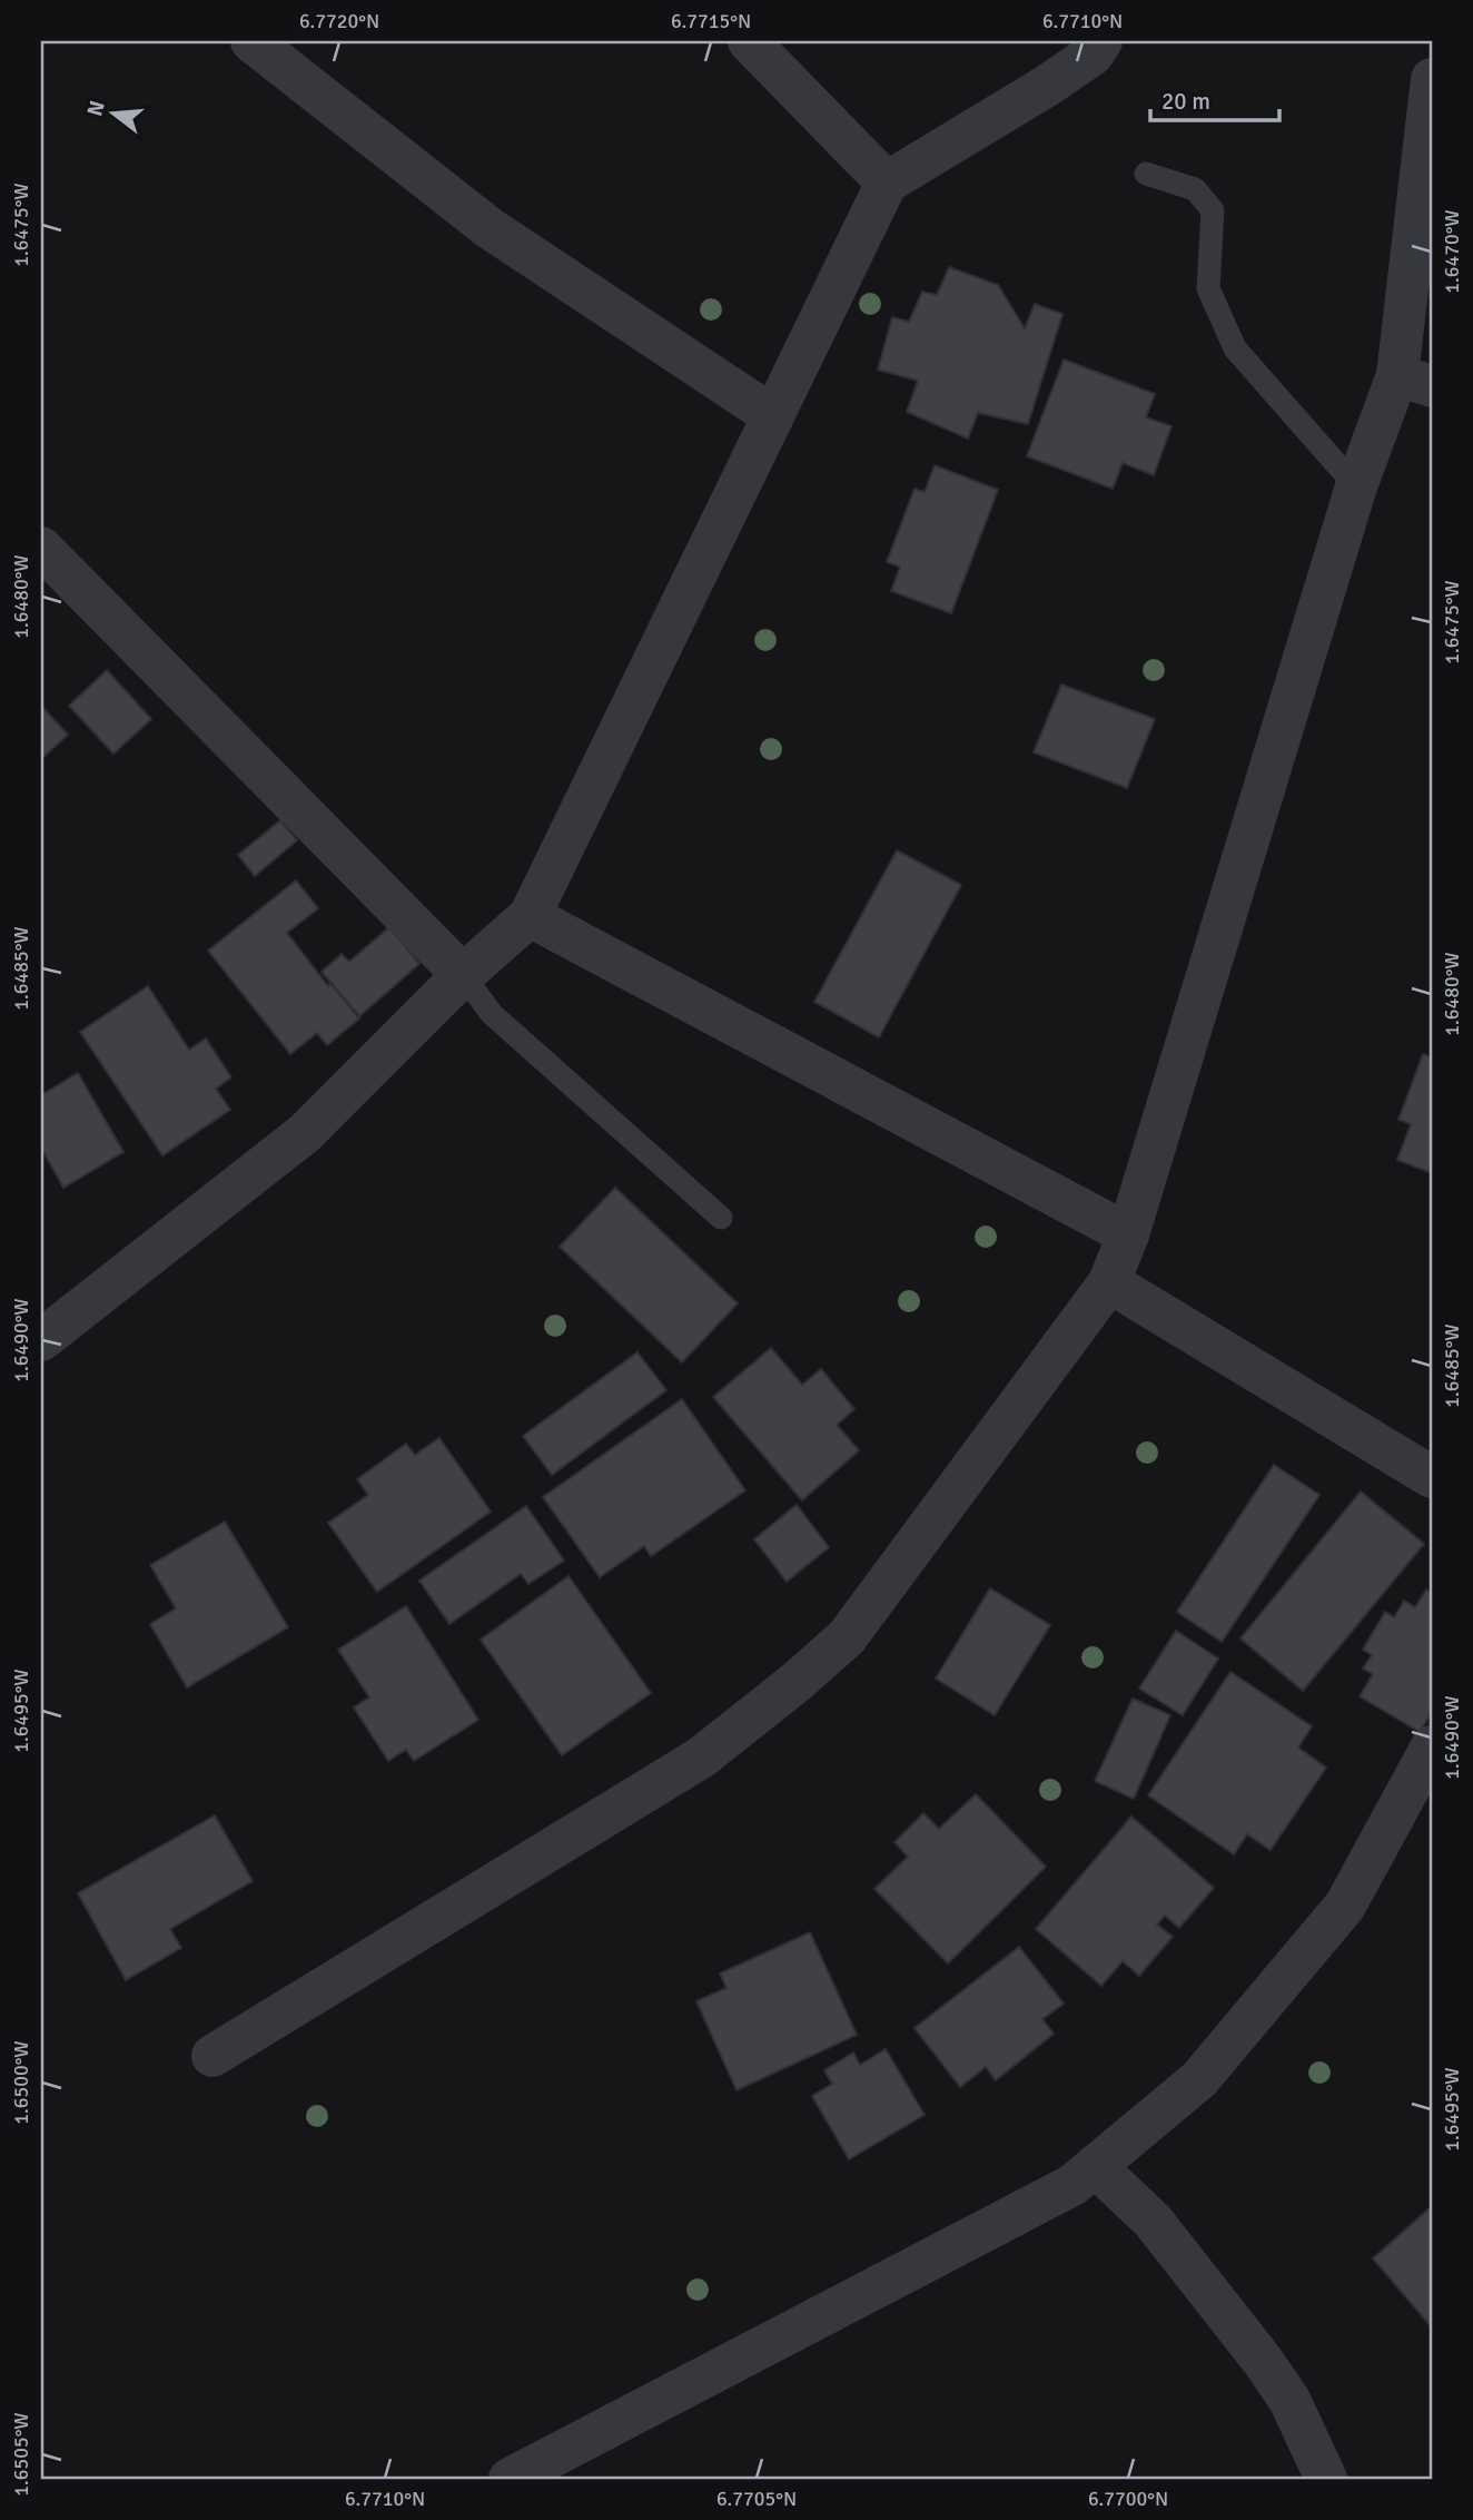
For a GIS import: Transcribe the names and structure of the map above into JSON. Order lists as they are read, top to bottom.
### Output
{
  "scale_bar": "20 m",
  "north": "left",
  "coordinates": [
    "6.7720°N",
    "6.7715°N",
    "6.7710°N",
    "1.6475°W",
    "1.6470°W",
    "1.6480°W",
    "1.6485°W",
    "1.6490°W",
    "1.6495°W",
    "1.6500°W",
    "1.6505°W",
    "6.7705°N",
    "6.7700°N"
  ]
}
